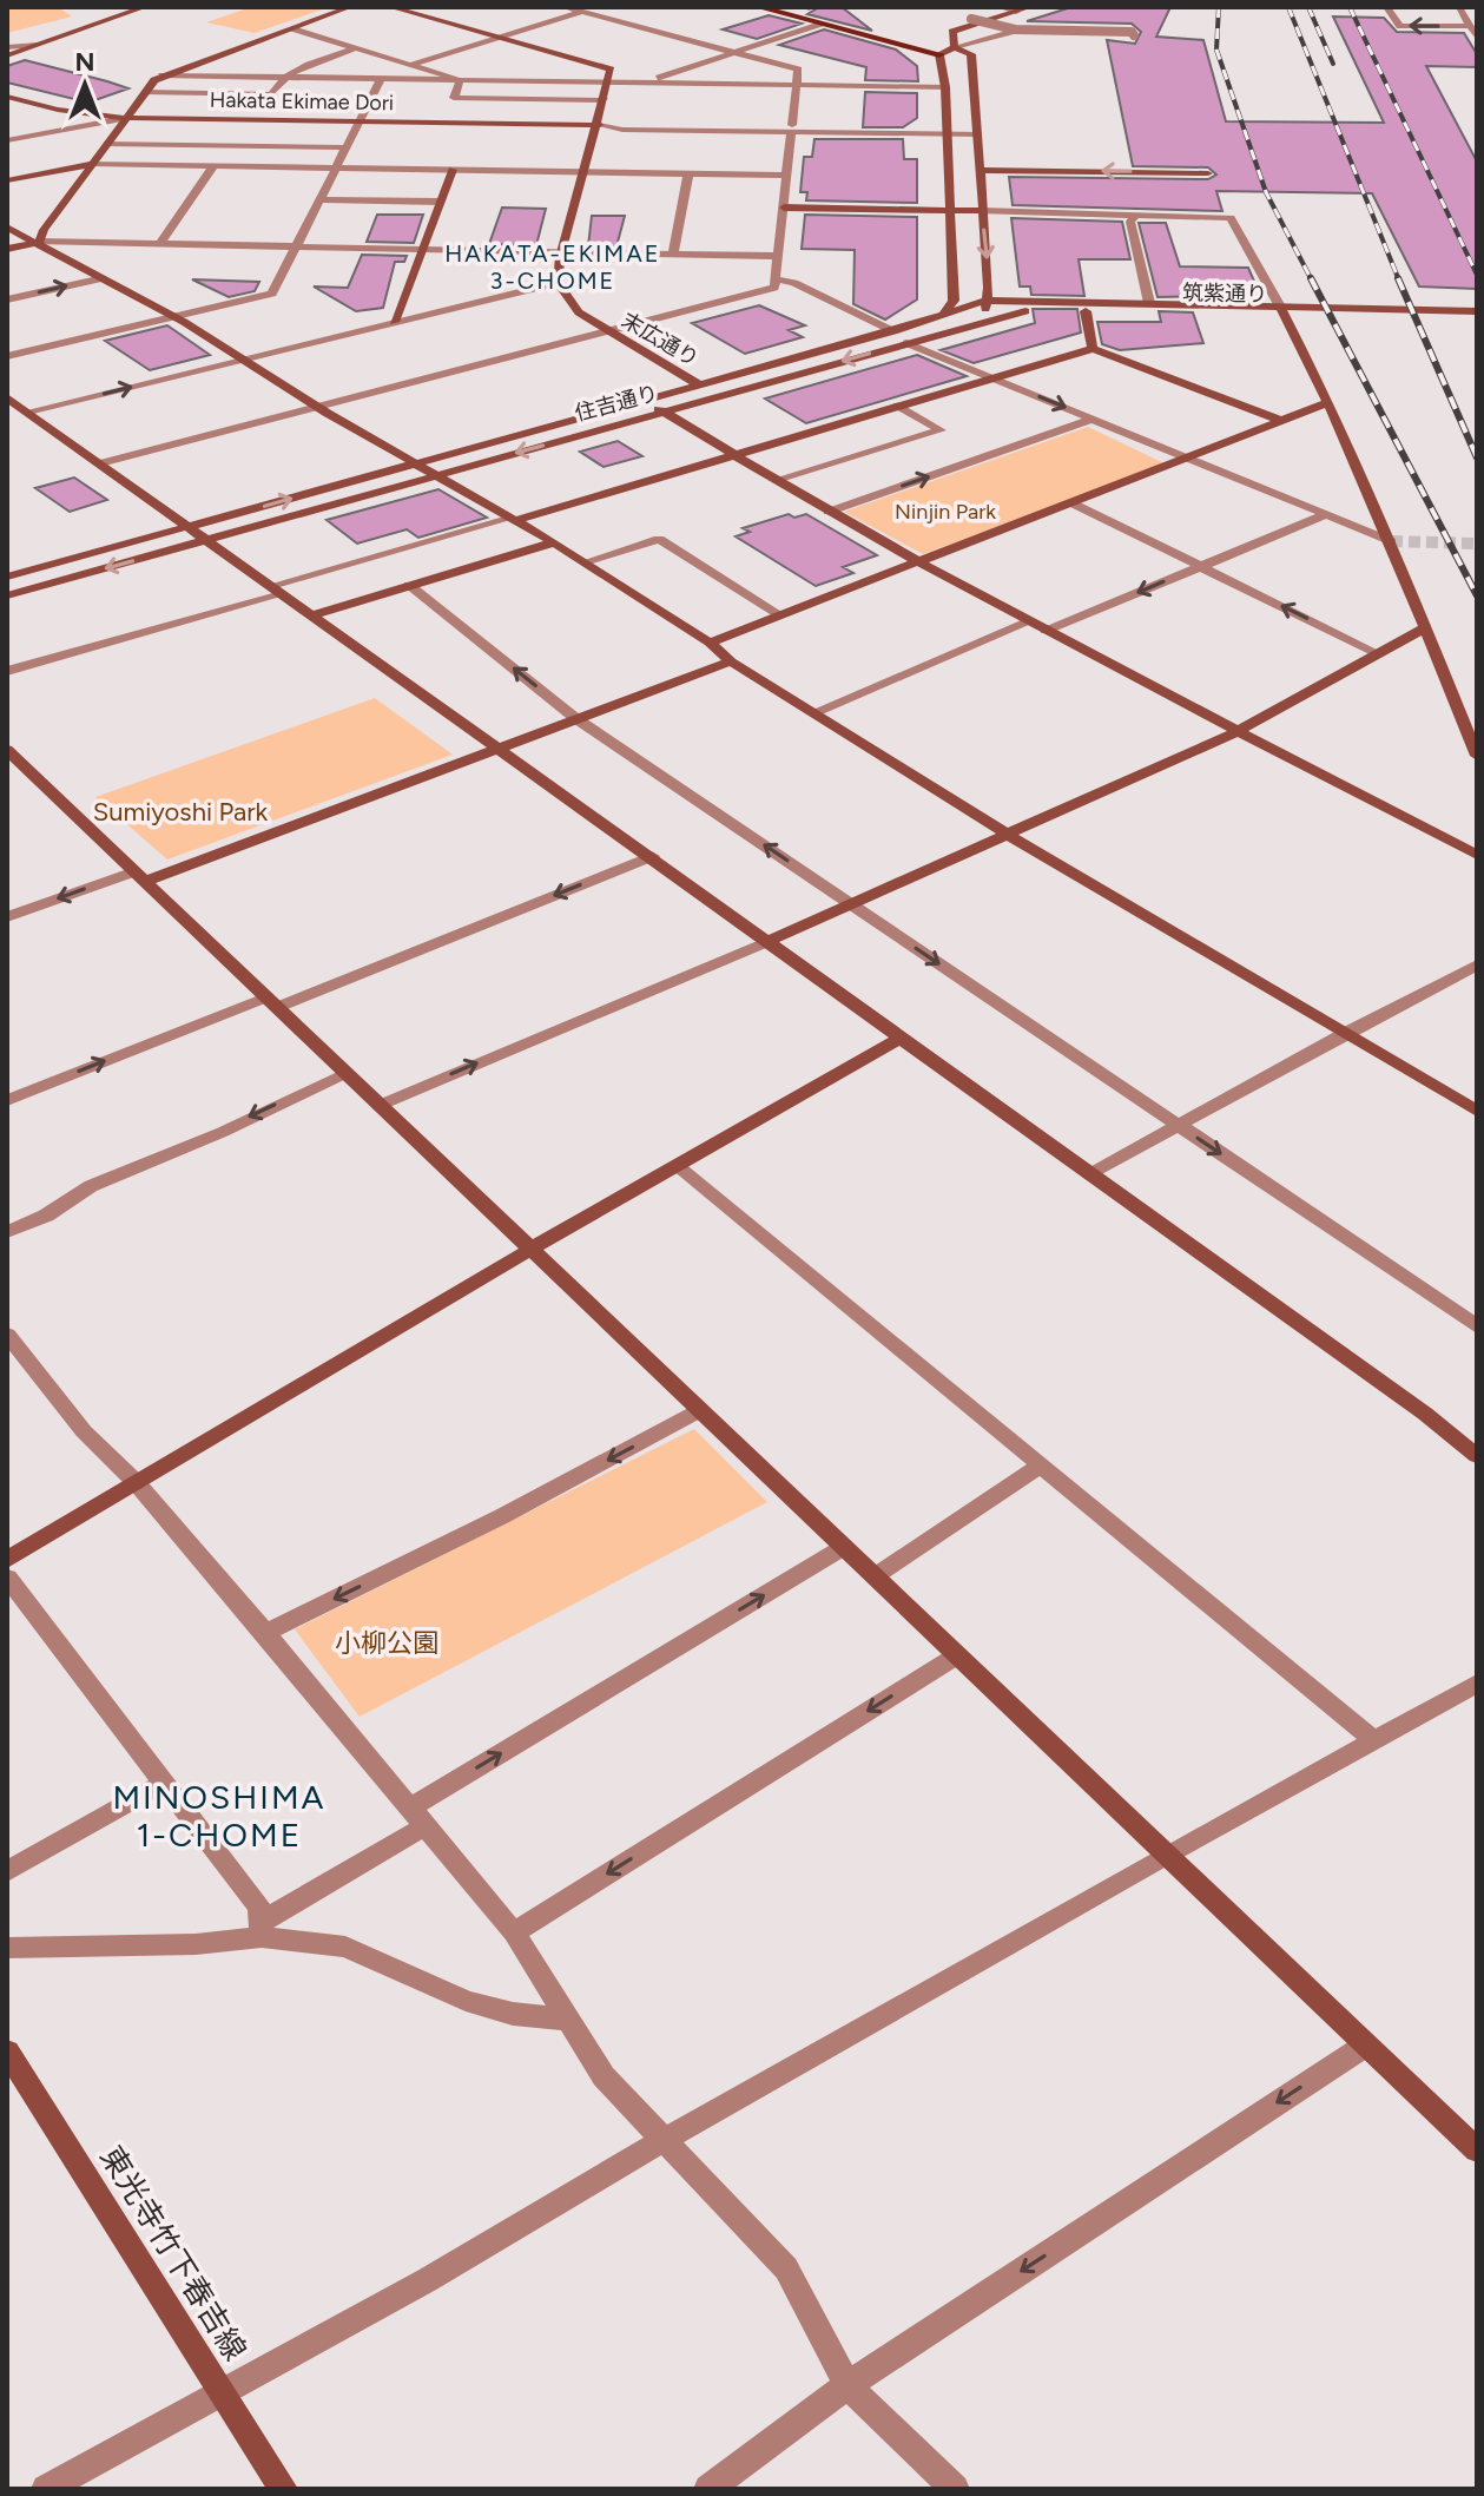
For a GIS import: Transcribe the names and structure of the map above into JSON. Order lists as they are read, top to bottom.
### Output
{
  "streets": {
    "street": [
      "Hakata Ekimae Dori",
      "筑紫通り",
      "末広通り",
      "住吉通り",
      "東光寺竹下春吉線"
    ]
  },
  "crossings": [
    ["筑紫通り", "住吉通り"],
    ["末広通り", "住吉通り"]
  ],
  "districts": ["HAKATA-EKIMAE 3-CHOME", "MINOSHIMA 1-CHOME"],
  "parks": ["Ninjin Park", "Sumiyoshi Park", "小柳公園"],
  "north": "top"
}
